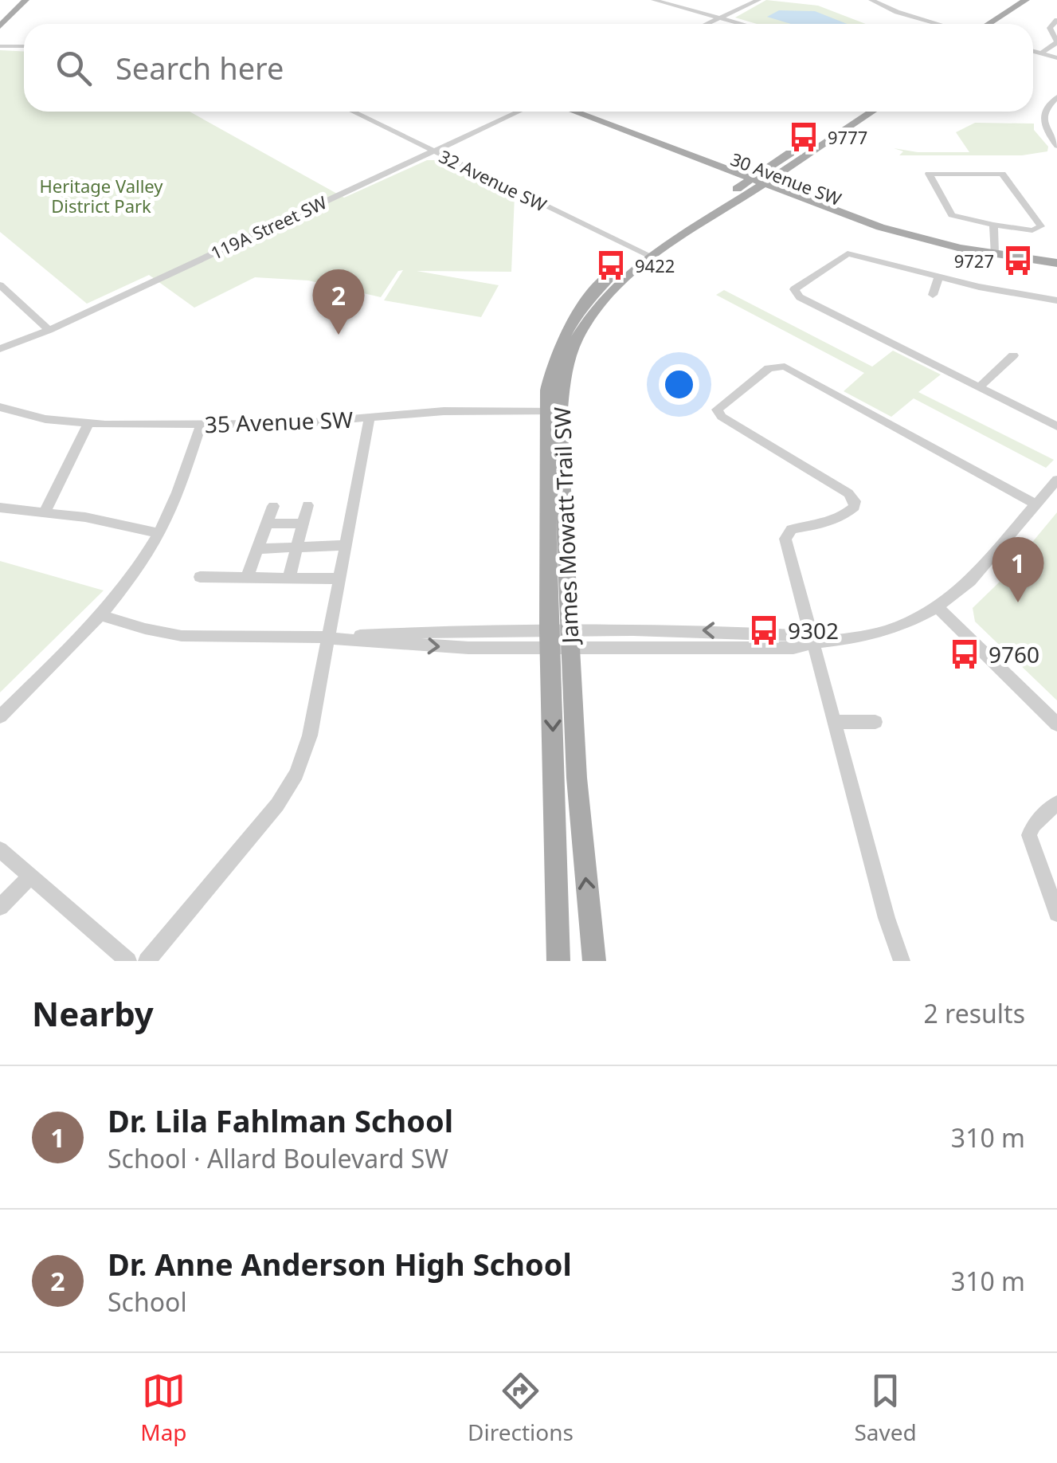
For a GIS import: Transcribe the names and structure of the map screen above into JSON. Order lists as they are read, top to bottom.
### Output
{
  "streets": {
    "main road": ["30 Avenue SW", "James Mowatt Trail SW"],
    "street": ["32 Avenue SW", "119A Street SW", "35 Avenue SW"]
  },
  "crossings": [
    ["30 Avenue SW", "James Mowatt Trail SW"],
    ["32 Avenue SW", "119A Street SW"],
    ["32 Avenue SW", "James Mowatt Trail SW"],
    ["35 Avenue SW", "James Mowatt Trail SW"]
  ],
  "parks": ["Heritage Valley District Park"],
  "places": {
    "bus stop": [
      "9777",
      "9727",
      "9422",
      "9302",
      "9760"
    ]
  },
  "page": {
    "search": "Search here",
    "pins": ["2", "1"],
    "heading": ["Nearby", "2 results"],
    "list": [
      {
        "mark": "1",
        "name": "Dr. Lila Fahlman School",
        "note": "School · Allard Boulevard SW",
        "value": "310 m"
      },
      {
        "mark": "2",
        "name": "Dr. Anne Anderson High School",
        "note": "School",
        "value": "310 m"
      }
    ],
    "nav": ["Map", "Directions", "Saved"]
  }
}
